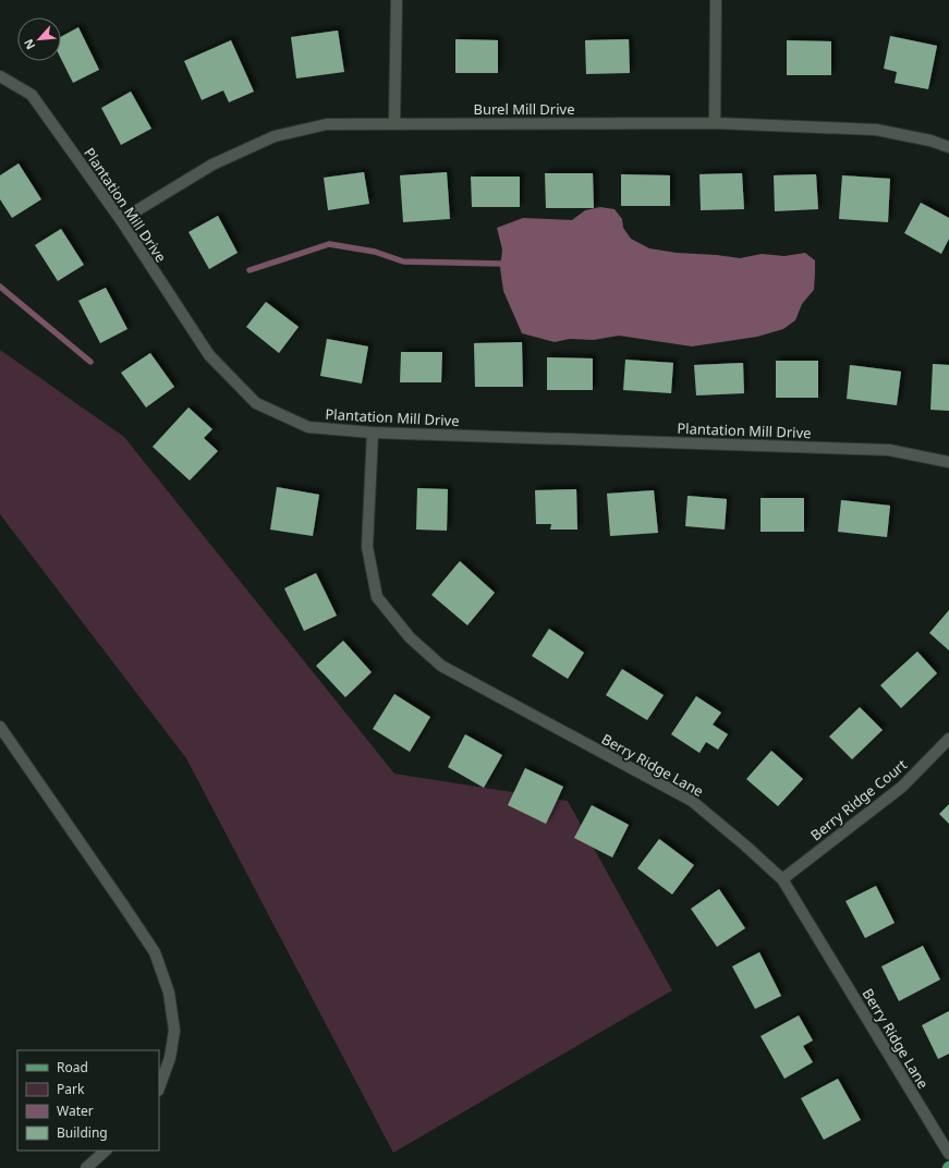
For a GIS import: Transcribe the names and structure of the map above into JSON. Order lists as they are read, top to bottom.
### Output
{
  "streets": {
    "street": [
      "Burel Mill Drive",
      "Plantation Mill Drive",
      "Berry Ridge Lane",
      "Berry Ridge Court"
    ]
  },
  "crossings": [
    ["Burel Mill Drive", "Plantation Mill Drive"],
    ["Plantation Mill Drive", "Berry Ridge Lane"],
    ["Berry Ridge Lane", "Berry Ridge Court"]
  ],
  "legend": [
    "Road",
    "Park",
    "Water",
    "Building"
  ],
  "north": "bottom left"
}
